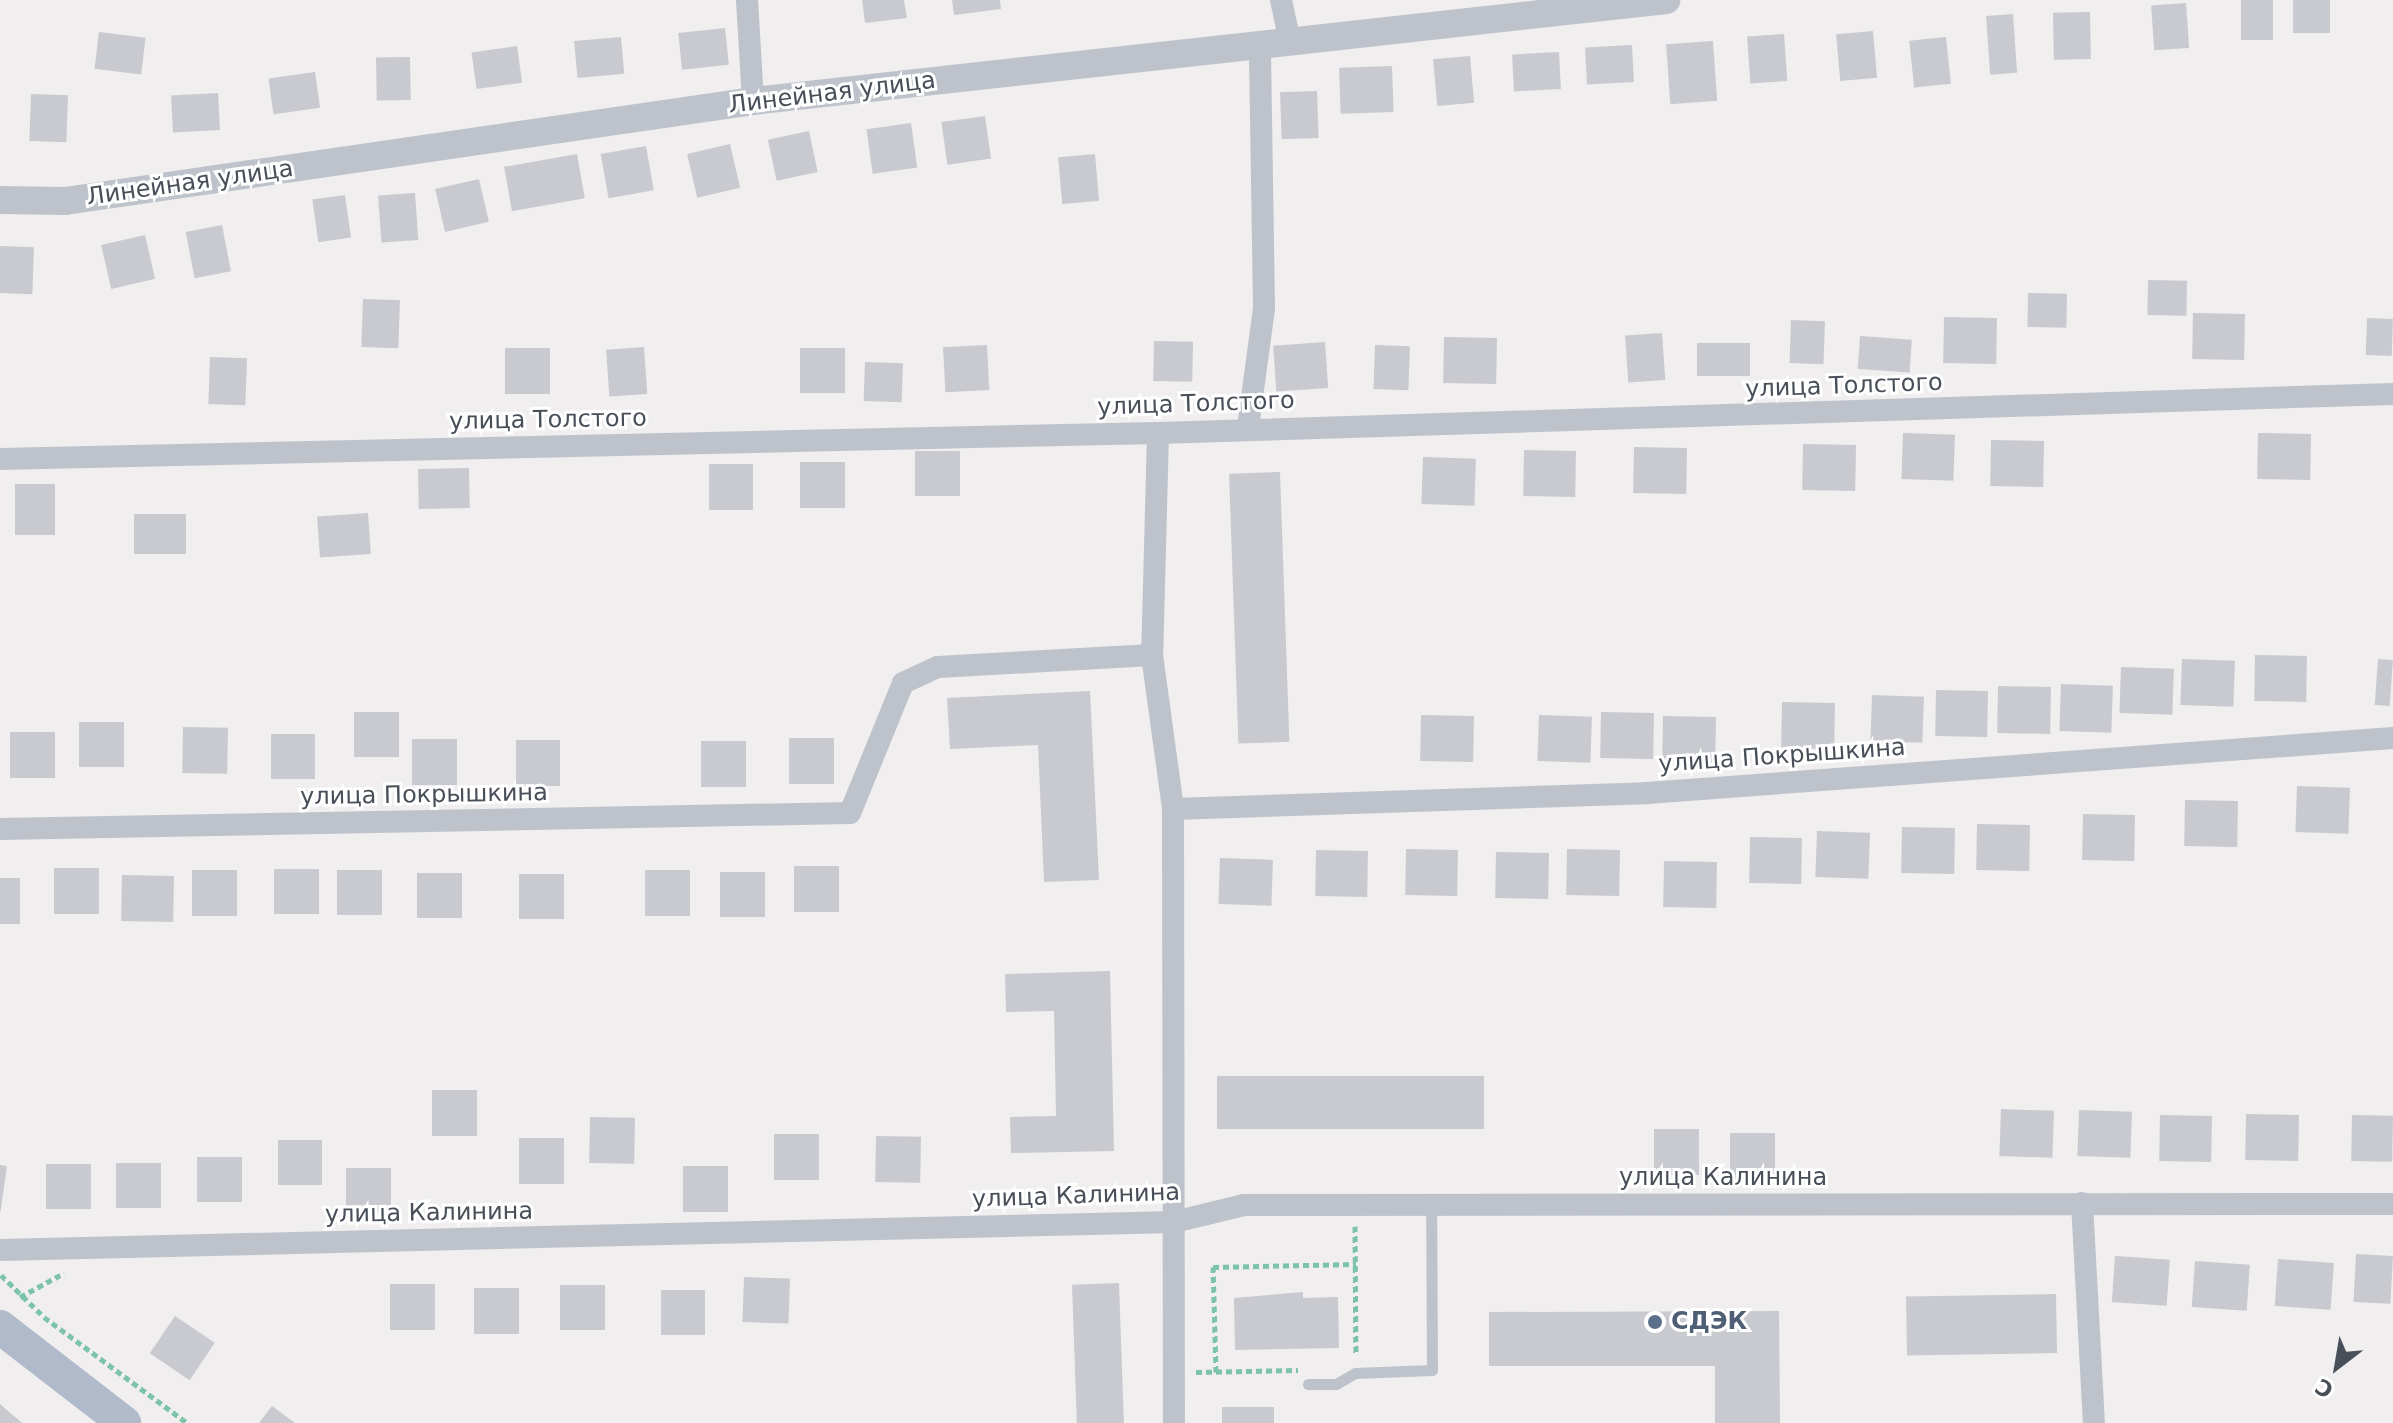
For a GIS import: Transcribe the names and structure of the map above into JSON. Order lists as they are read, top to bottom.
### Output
{
  "streets": {
    "street": [
      "Линейная улица",
      "улица Толстого",
      "улица Покрышкина",
      "улица Калинина"
    ]
  },
  "places": ["СДЭК"],
  "north": "bottom left"
}
